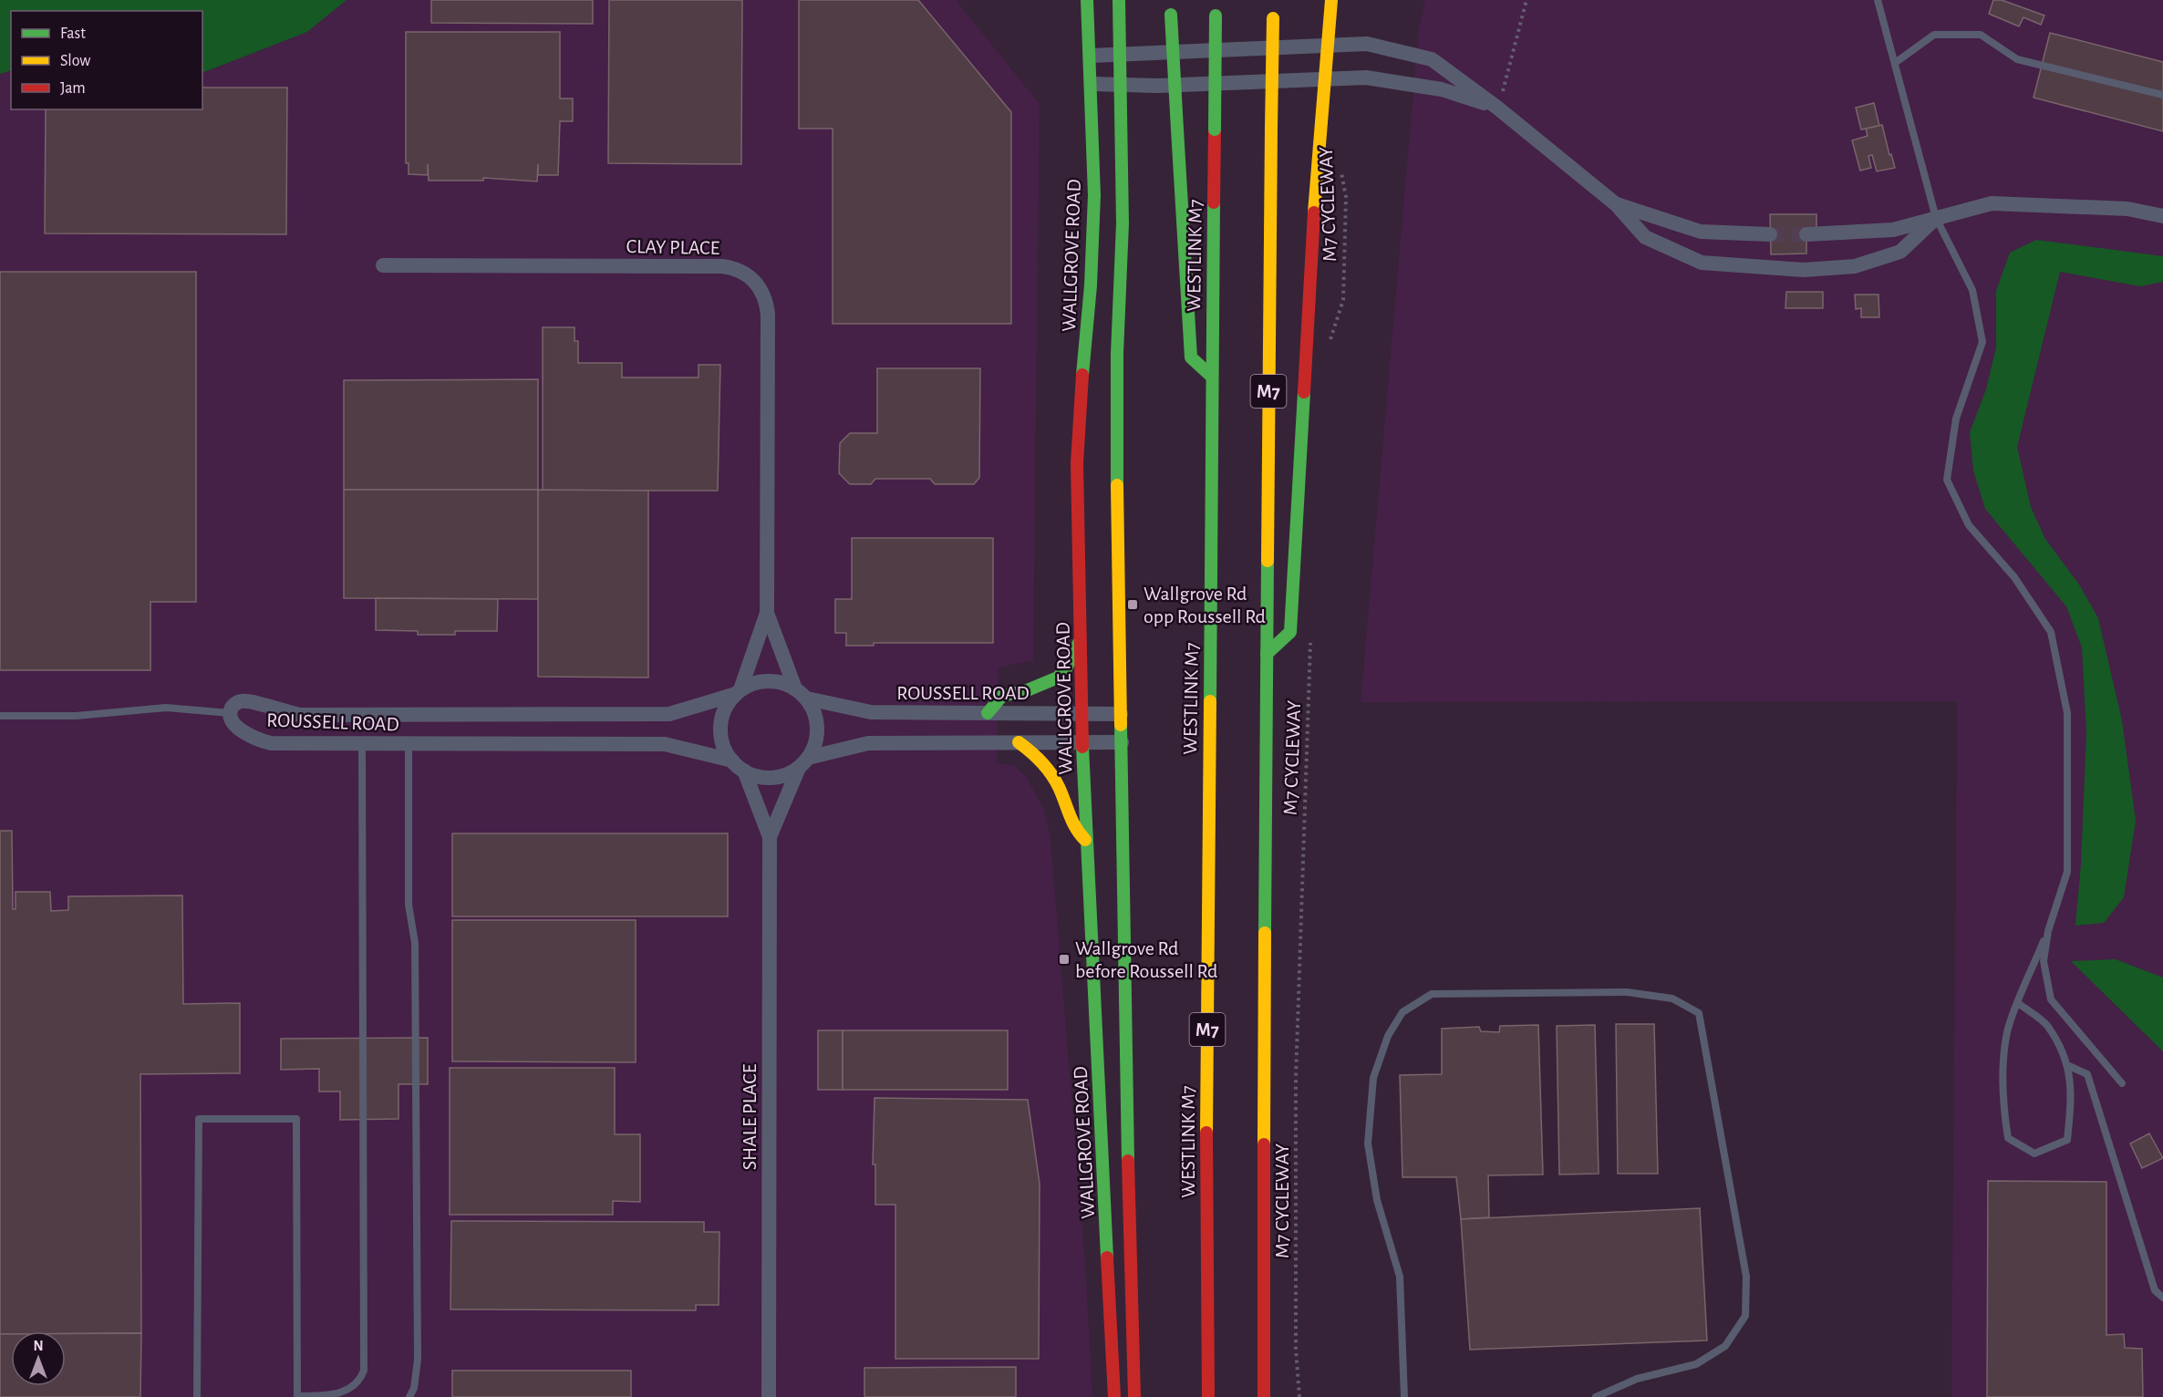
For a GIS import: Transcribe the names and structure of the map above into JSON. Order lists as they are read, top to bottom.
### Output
{
  "streets": {
    "main road": ["WALLGROVE ROAD", "WESTLINK M7", "M7"],
    "street": ["CLAY PLACE", "ROUSSELL ROAD", "SHALE PLACE"],
    "path": ["M7 CYCLEWAY"]
  },
  "crossings": [
    ["CLAY PLACE", "ROUSSELL ROAD"],
    ["CLAY PLACE", "SHALE PLACE"],
    ["WALLGROVE ROAD", "ROUSSELL ROAD"],
    ["ROUSSELL ROAD", "SHALE PLACE"]
  ],
  "places": {
    "transit": ["Wallgrove Rd opp Roussell Rd", "Wallgrove Rd before Roussell Rd"]
  },
  "legend": ["Fast", "Slow", "Jam"],
  "north": "top"
}
